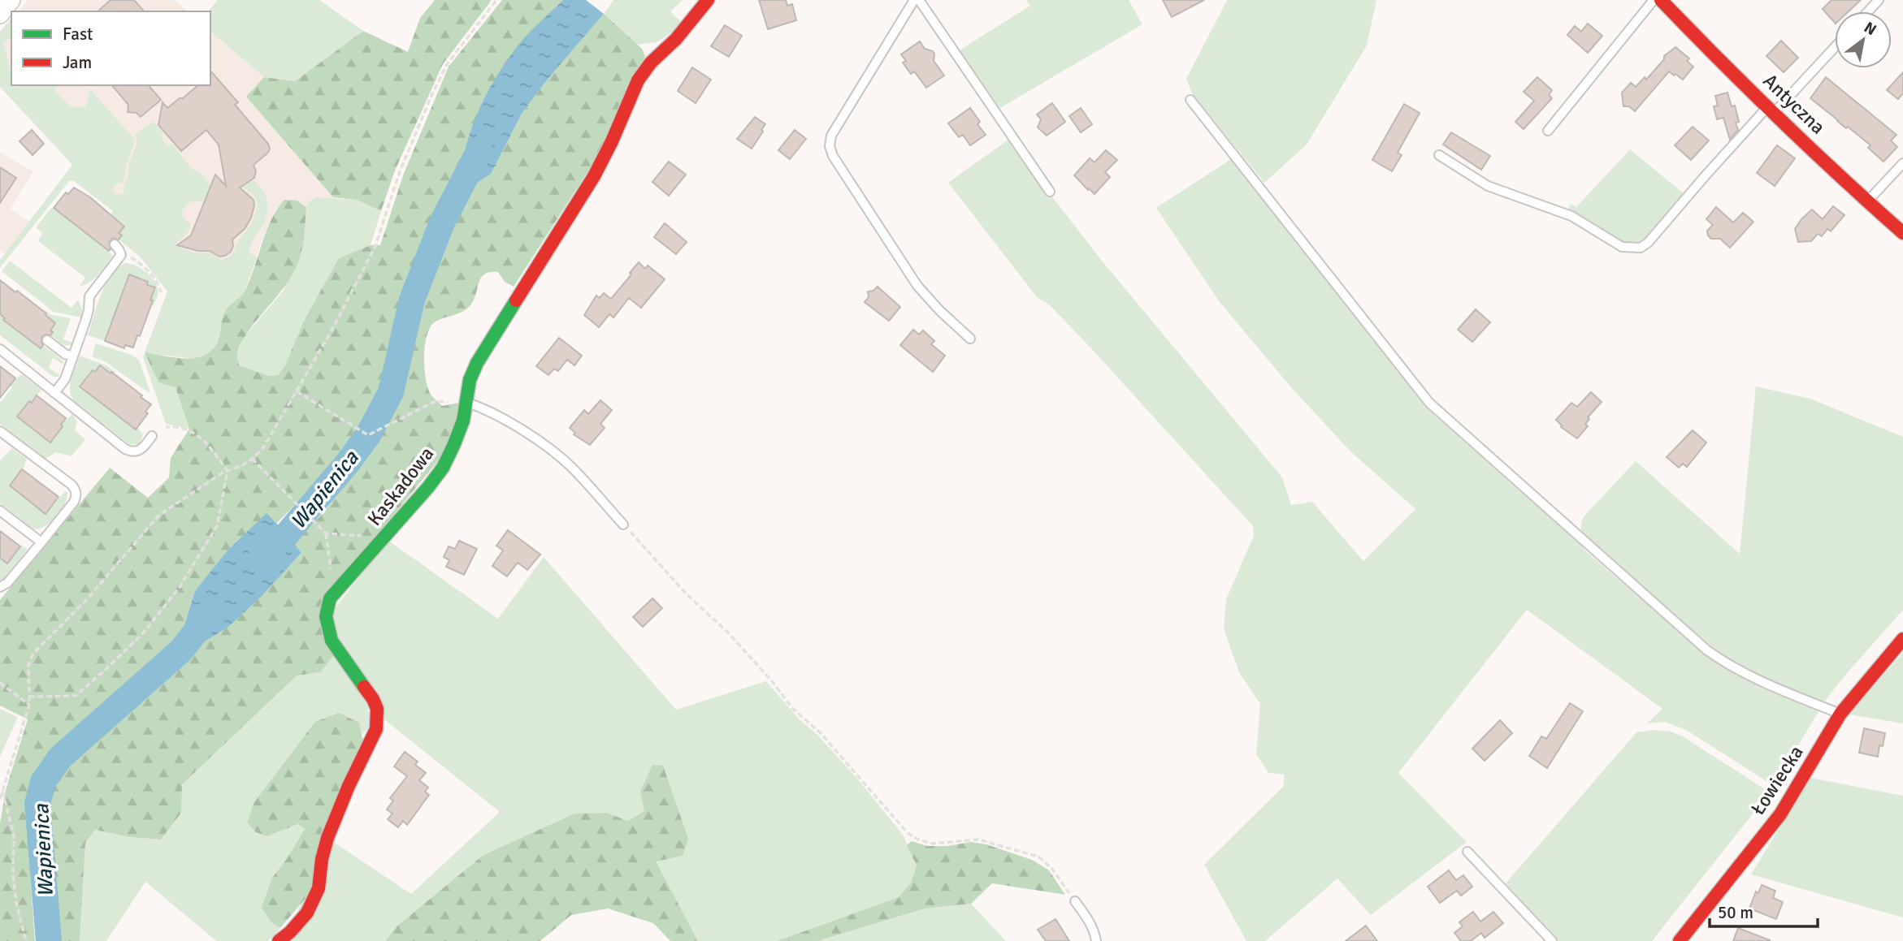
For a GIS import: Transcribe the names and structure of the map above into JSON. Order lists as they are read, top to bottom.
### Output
{
  "streets": {
    "street": ["Antyczna", "Kaskadowa", "Łowiecka"]
  },
  "water": ["Wapienica"],
  "legend": ["Fast", "Jam"],
  "scale_bar": "50 m",
  "north": "top right"
}
